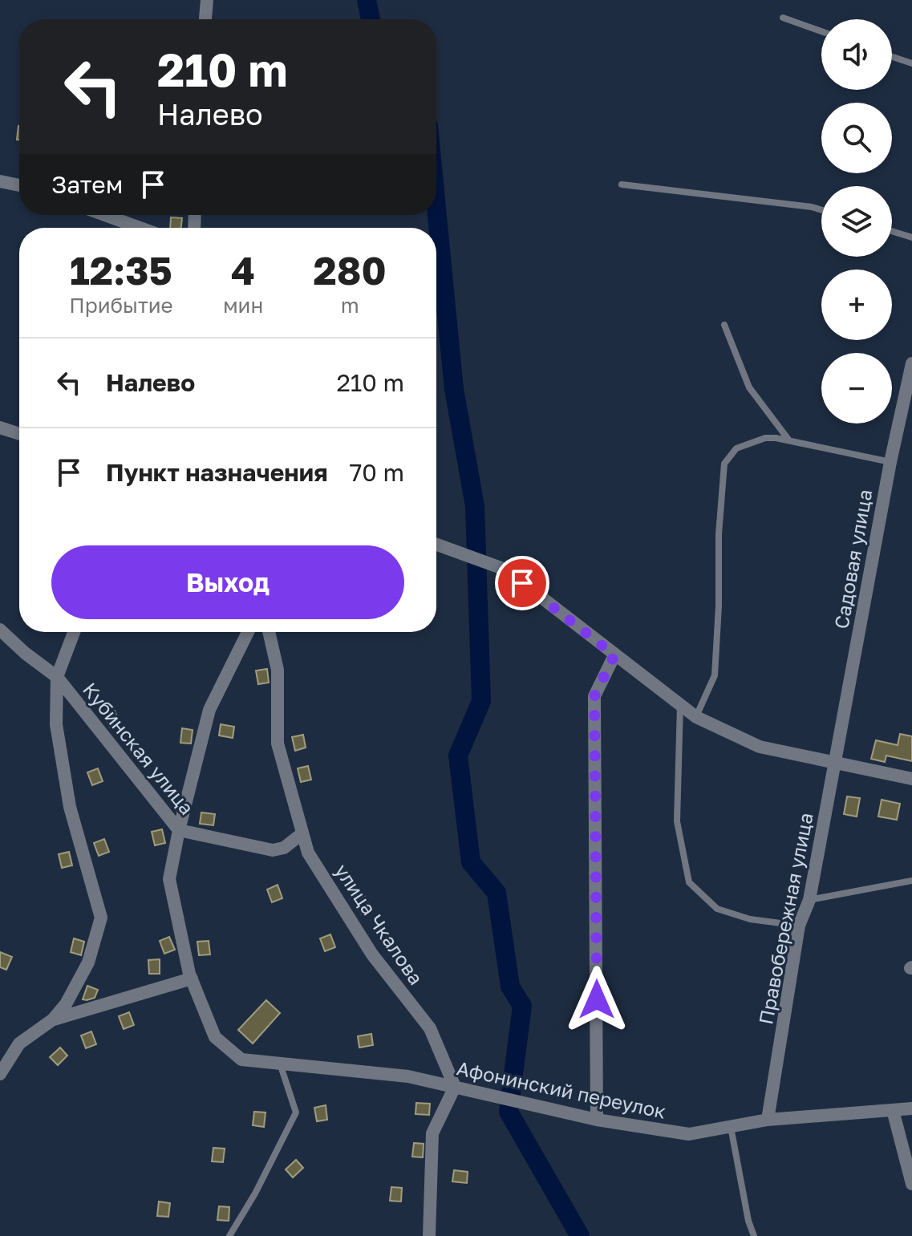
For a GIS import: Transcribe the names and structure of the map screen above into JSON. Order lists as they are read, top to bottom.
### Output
{
  "streets": {
    "street": [
      "Садовая улица",
      "Кубинская улица",
      "Правобережная улица",
      "улица Чкалова",
      "Афонинский переулок"
    ]
  },
  "crossings": [
    ["Садовая улица", "Правобережная улица"],
    ["Кубинская улица", "улица Чкалова"],
    ["Правобережная улица", "Афонинский переулок"],
    ["улица Чкалова", "Афонинский переулок"]
  ],
  "page": {
    "map_buttons": ["+", "−"],
    "turn": ["210 m", "Налево"],
    "then": "Затем",
    "eta": [
      "12:35",
      "Прибытие",
      "4",
      "мин",
      "280",
      "m"
    ],
    "list": [
      {
        "name": "Налево",
        "value": "210 m"
      },
      {
        "name": "Пункт назначения",
        "value": "70 m"
      }
    ],
    "buttons": "Выход"
  }
}
